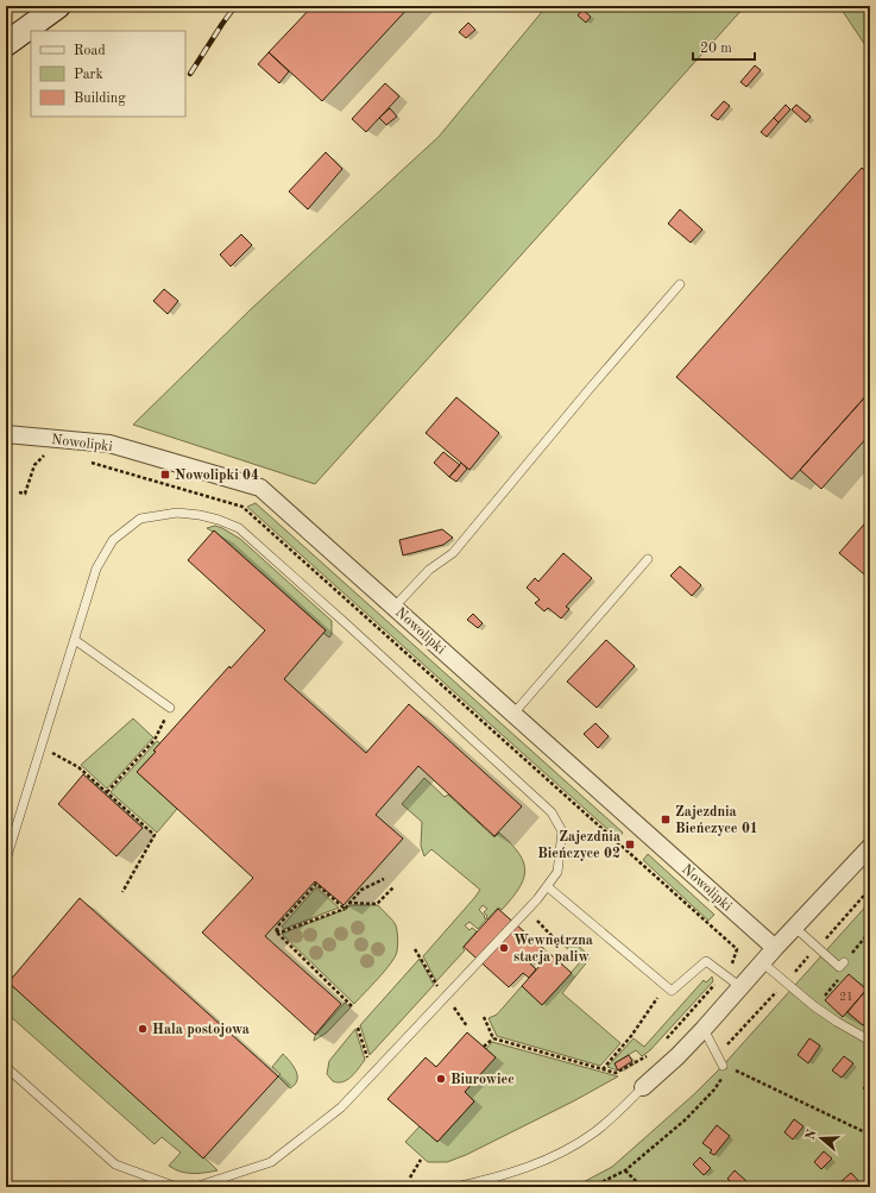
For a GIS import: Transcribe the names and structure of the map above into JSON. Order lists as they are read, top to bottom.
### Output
{
  "streets": {
    "street": ["Nowolipki"]
  },
  "places": {
    "transit": ["Nowolipki 04", "Zajezdnia Bieńczyce 01", "Zajezdnia Bieńczyce 02"],
    "other": ["Wewnętrzna stacja paliw", "Hala postojowa", "Biurowiec"]
  },
  "house_numbers": ["21"],
  "legend": ["Road", "Park", "Building"],
  "scale_bar": "20 m",
  "north": "left"
}
